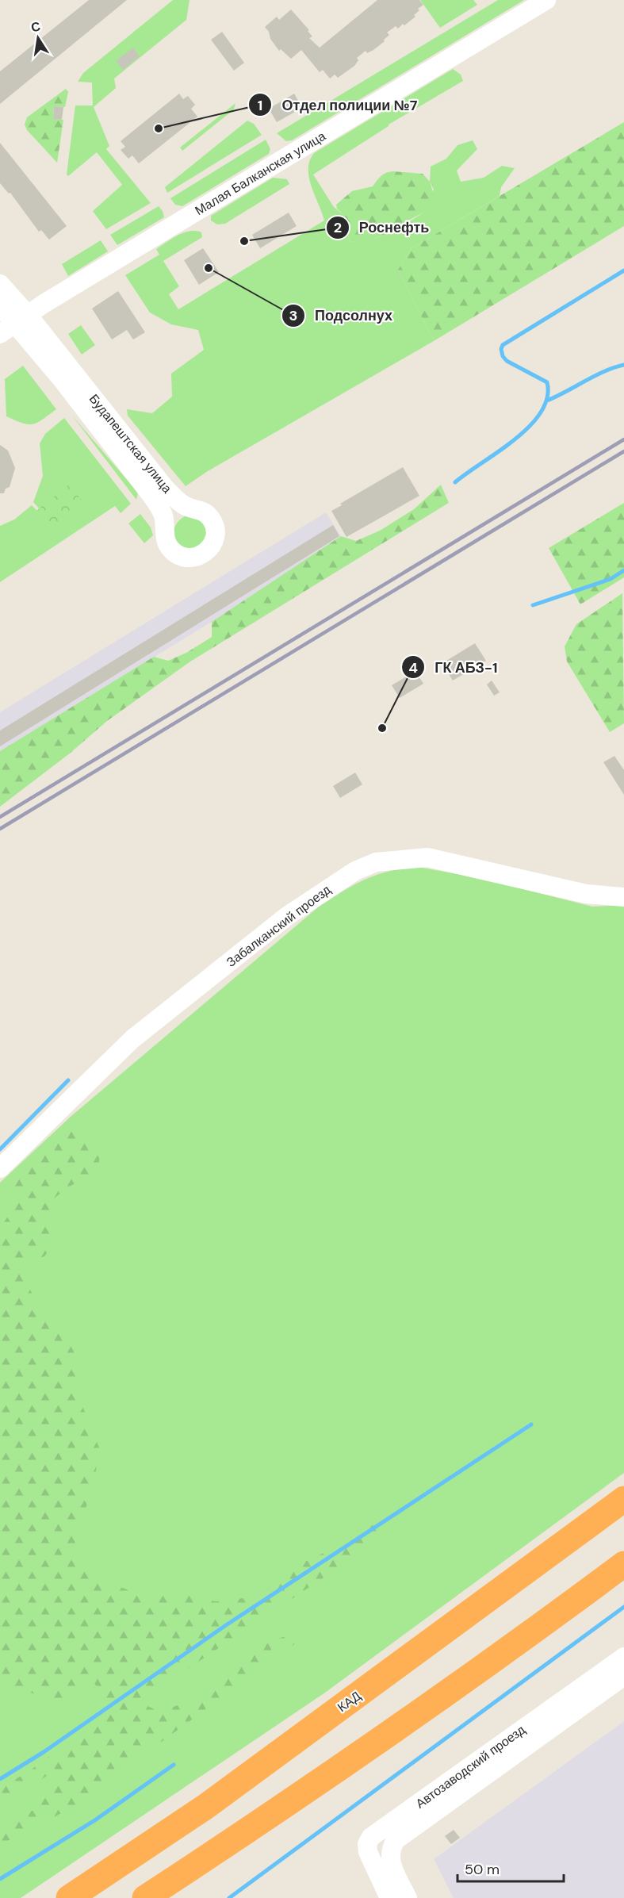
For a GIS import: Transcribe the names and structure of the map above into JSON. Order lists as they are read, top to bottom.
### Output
{
  "streets": {
    "highway": ["КАД"],
    "street": [
      "Малая Балканская улица",
      "Будапештская улица",
      "Забалканский проезд",
      "Автозаводский проезд"
    ]
  },
  "crossings": [
    ["Малая Балканская улица", "Будапештская улица"]
  ],
  "places": [
    "Отдел полиции №7",
    "Роснефть",
    "Подсолнух",
    "ГК АБЗ-1"
  ],
  "scale_bar": "50 m",
  "north": "top"
}
